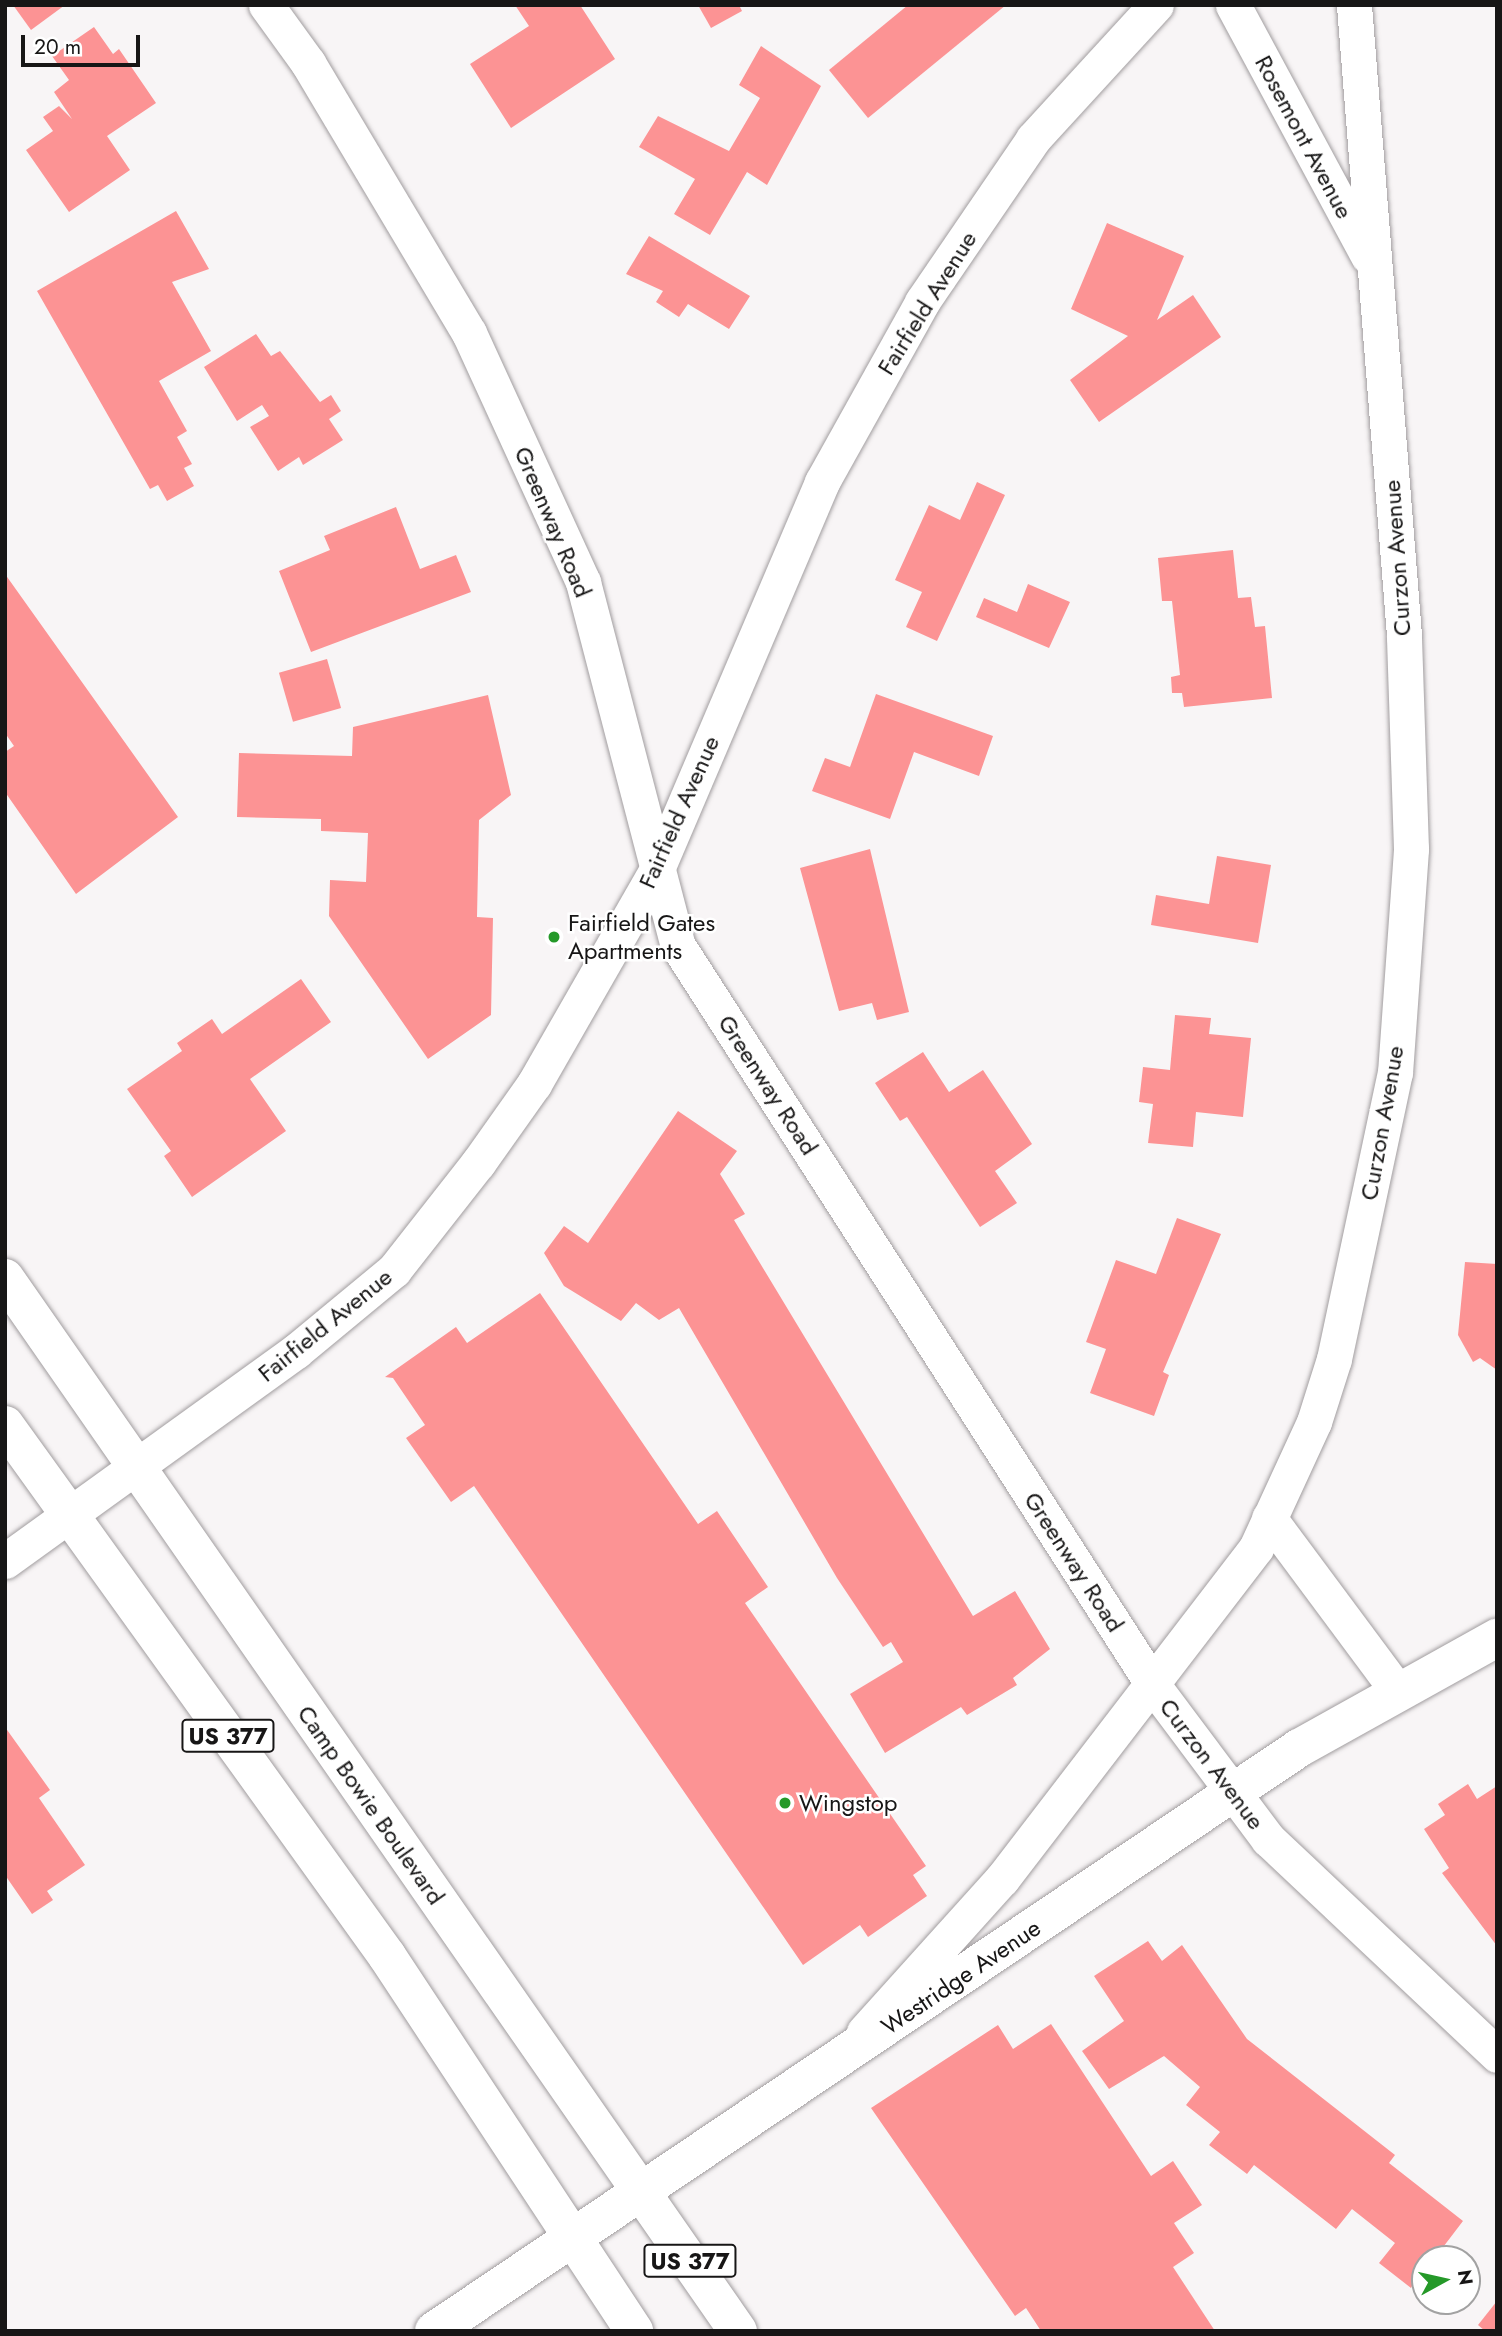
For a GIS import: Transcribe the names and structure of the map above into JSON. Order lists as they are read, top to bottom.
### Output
{
  "streets": {
    "main road": ["US 377", "Camp Bowie Boulevard", "Westridge Avenue"],
    "street": [
      "Rosemont Avenue",
      "Fairfield Avenue",
      "Greenway Road",
      "Curzon Avenue"
    ]
  },
  "crossings": [
    ["Rosemont Avenue", "Curzon Avenue"],
    ["Fairfield Avenue", "Greenway Road"],
    ["Fairfield Avenue", "US 377"],
    ["Fairfield Avenue", "Camp Bowie Boulevard"],
    ["Greenway Road", "Curzon Avenue"],
    ["Curzon Avenue", "Westridge Avenue"],
    ["US 377", "Westridge Avenue"],
    ["Camp Bowie Boulevard", "Westridge Avenue"]
  ],
  "places": ["Fairfield Gates Apartments", "Wingstop"],
  "scale_bar": "20 m",
  "north": "right"
}
